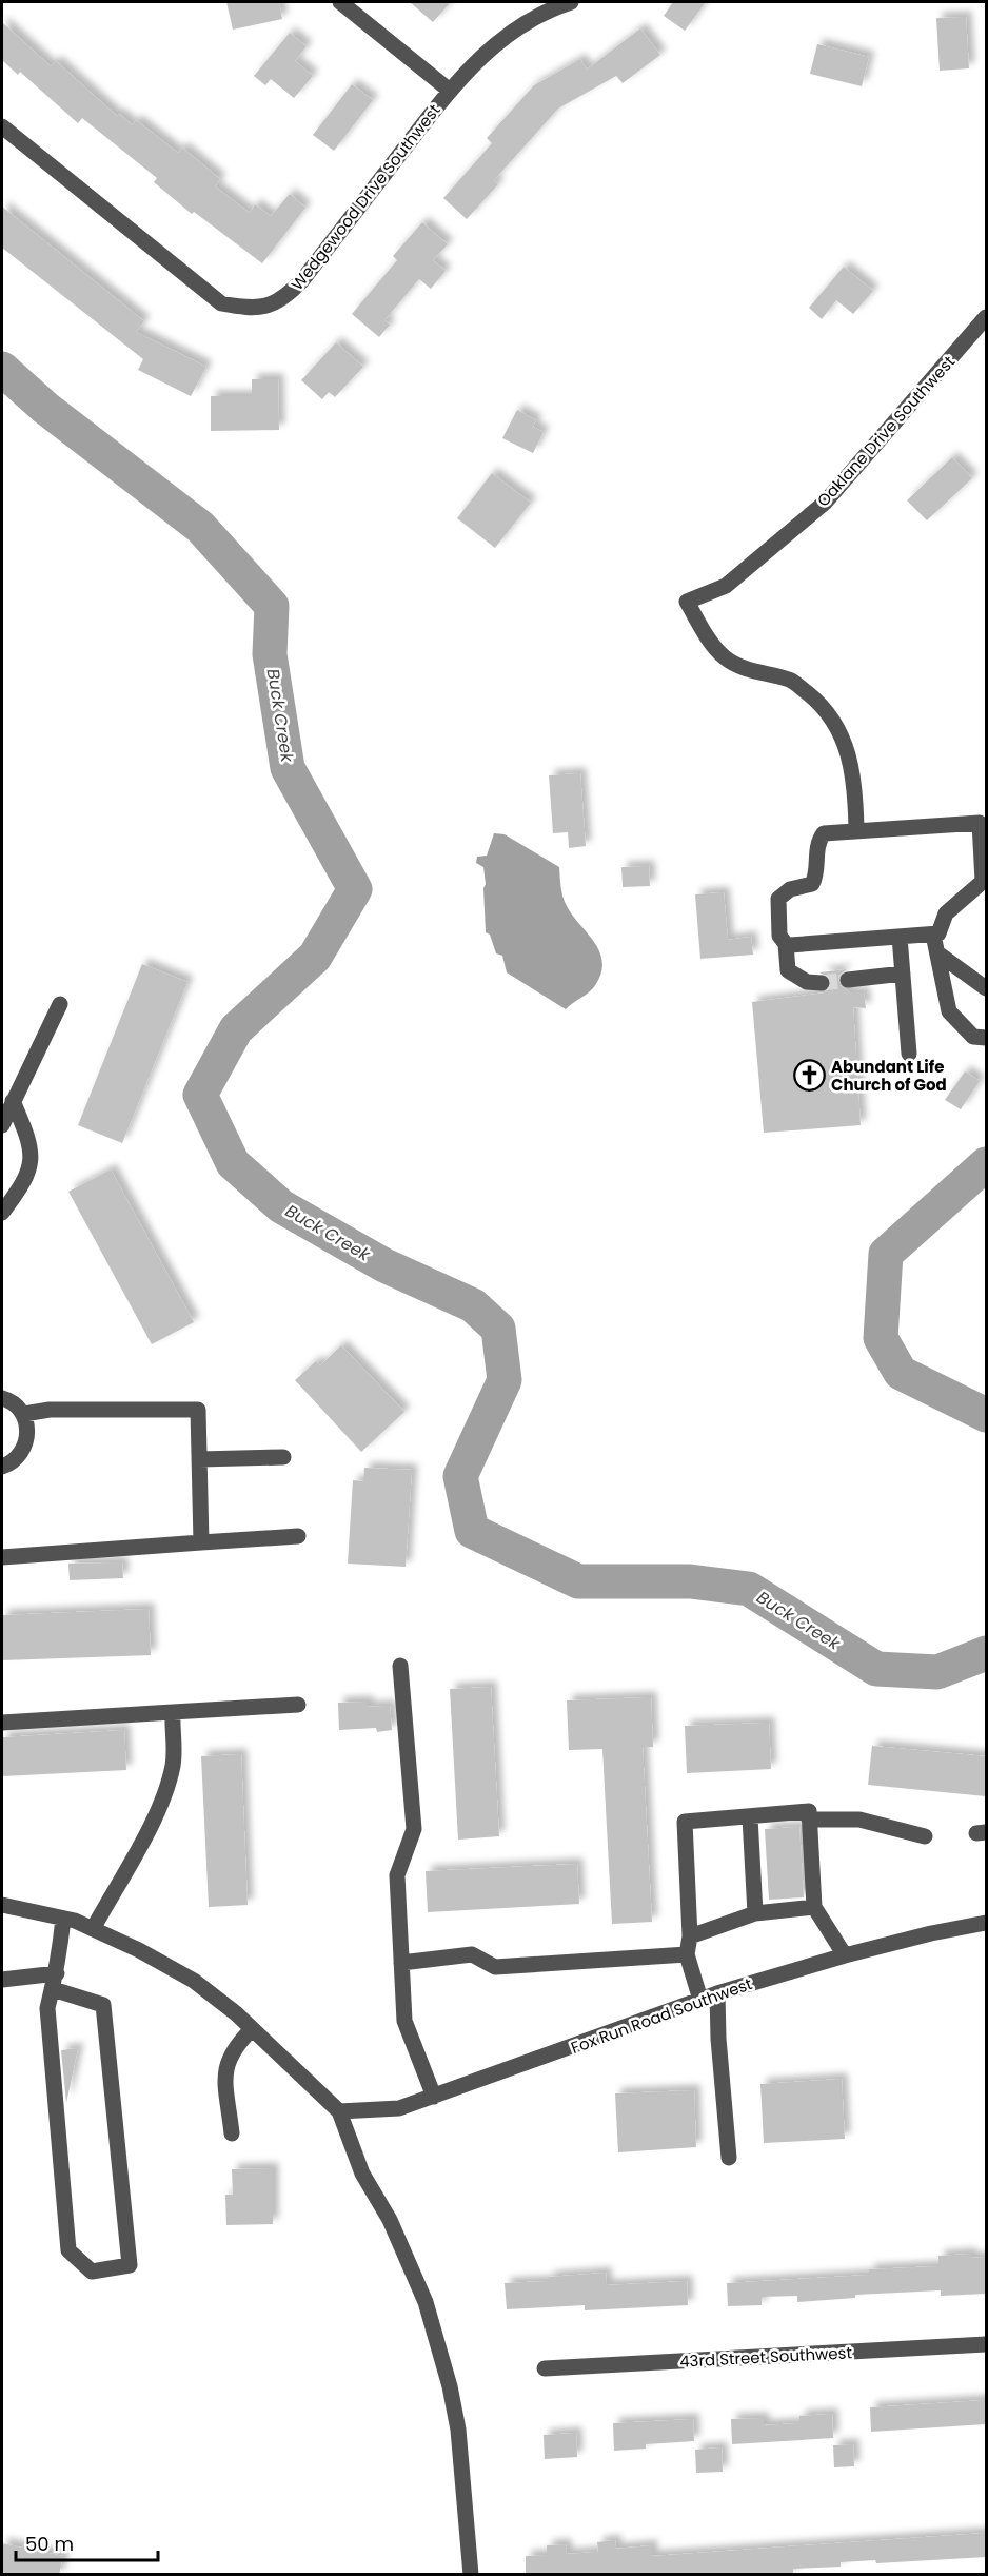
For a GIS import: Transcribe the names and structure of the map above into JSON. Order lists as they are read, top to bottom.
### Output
{
  "streets": {
    "street": [
      "Wedgewood Drive Southwest",
      "Oaklane Drive Southwest",
      "Fox Run Road Southwest",
      "43rd Street Southwest"
    ]
  },
  "water": ["Buck Creek"],
  "places": {
    "church": ["Abundant Life Church of God"]
  },
  "scale_bar": "50 m"
}
